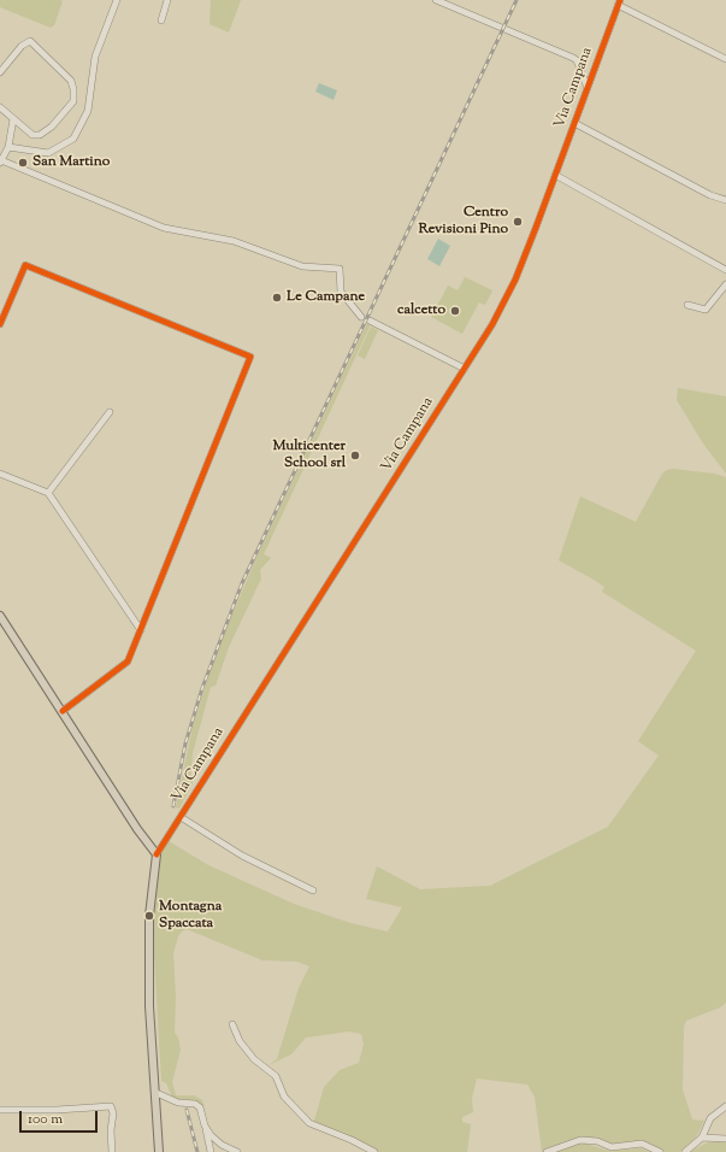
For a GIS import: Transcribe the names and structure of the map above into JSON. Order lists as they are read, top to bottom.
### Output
{
  "streets": {
    "main road": ["Via Campana"]
  },
  "places": [
    "San Martino",
    "Centro Revisioni Pino",
    "Le Campane",
    "calcetto",
    "Multicenter School srl",
    "Montagna Spaccata"
  ],
  "scale_bar": "100 m"
}
